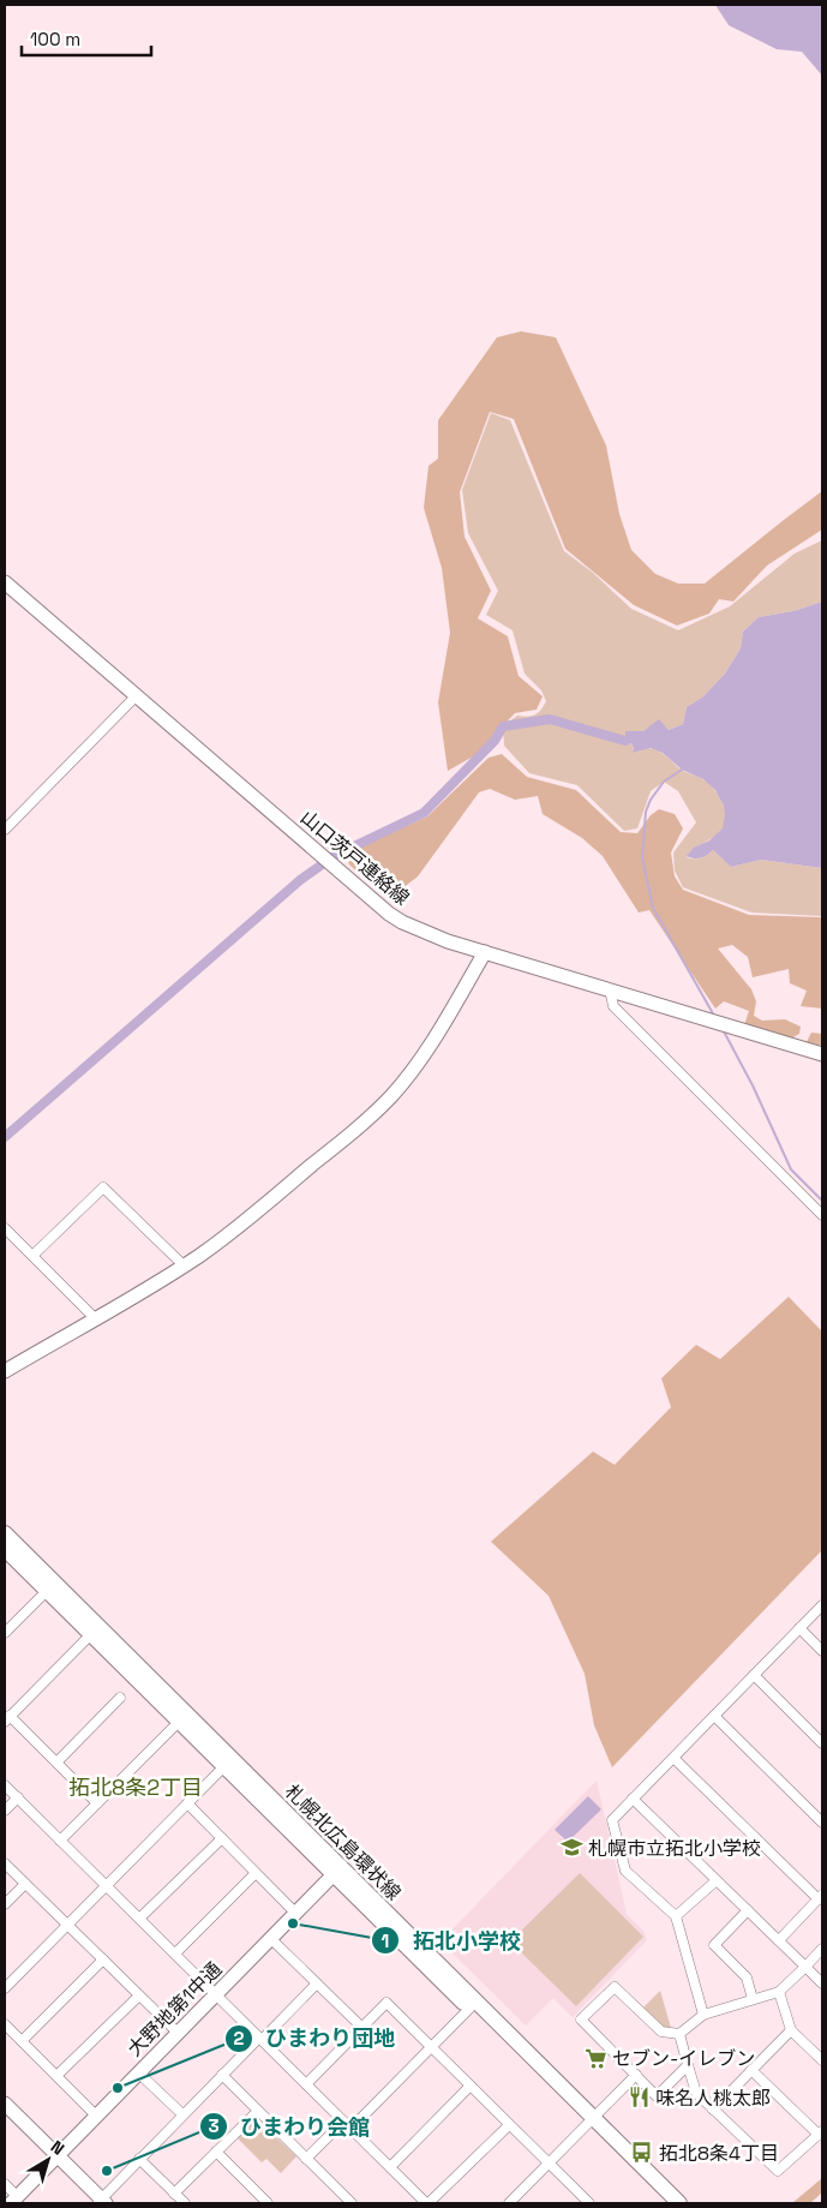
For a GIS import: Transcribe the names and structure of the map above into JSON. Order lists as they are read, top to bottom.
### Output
{
  "streets": {
    "main road": ["札幌北広島環状線"],
    "street": ["山口茨戸連絡線", "大野地第1中通"]
  },
  "crossings": [
    ["札幌北広島環状線", "大野地第1中通"]
  ],
  "districts": ["拓北8条2丁目"],
  "places": {
    "school or university": ["札幌市立拓北小学校"],
    "other": ["拓北小学校", "ひまわり団地", "ひまわり会館"],
    "supermarket": ["セブン-イレブン"],
    "restaurant": ["味名人桃太郎"],
    "bus stop": ["拓北8条4丁目"]
  },
  "scale_bar": "100 m",
  "north": "top right"
}
